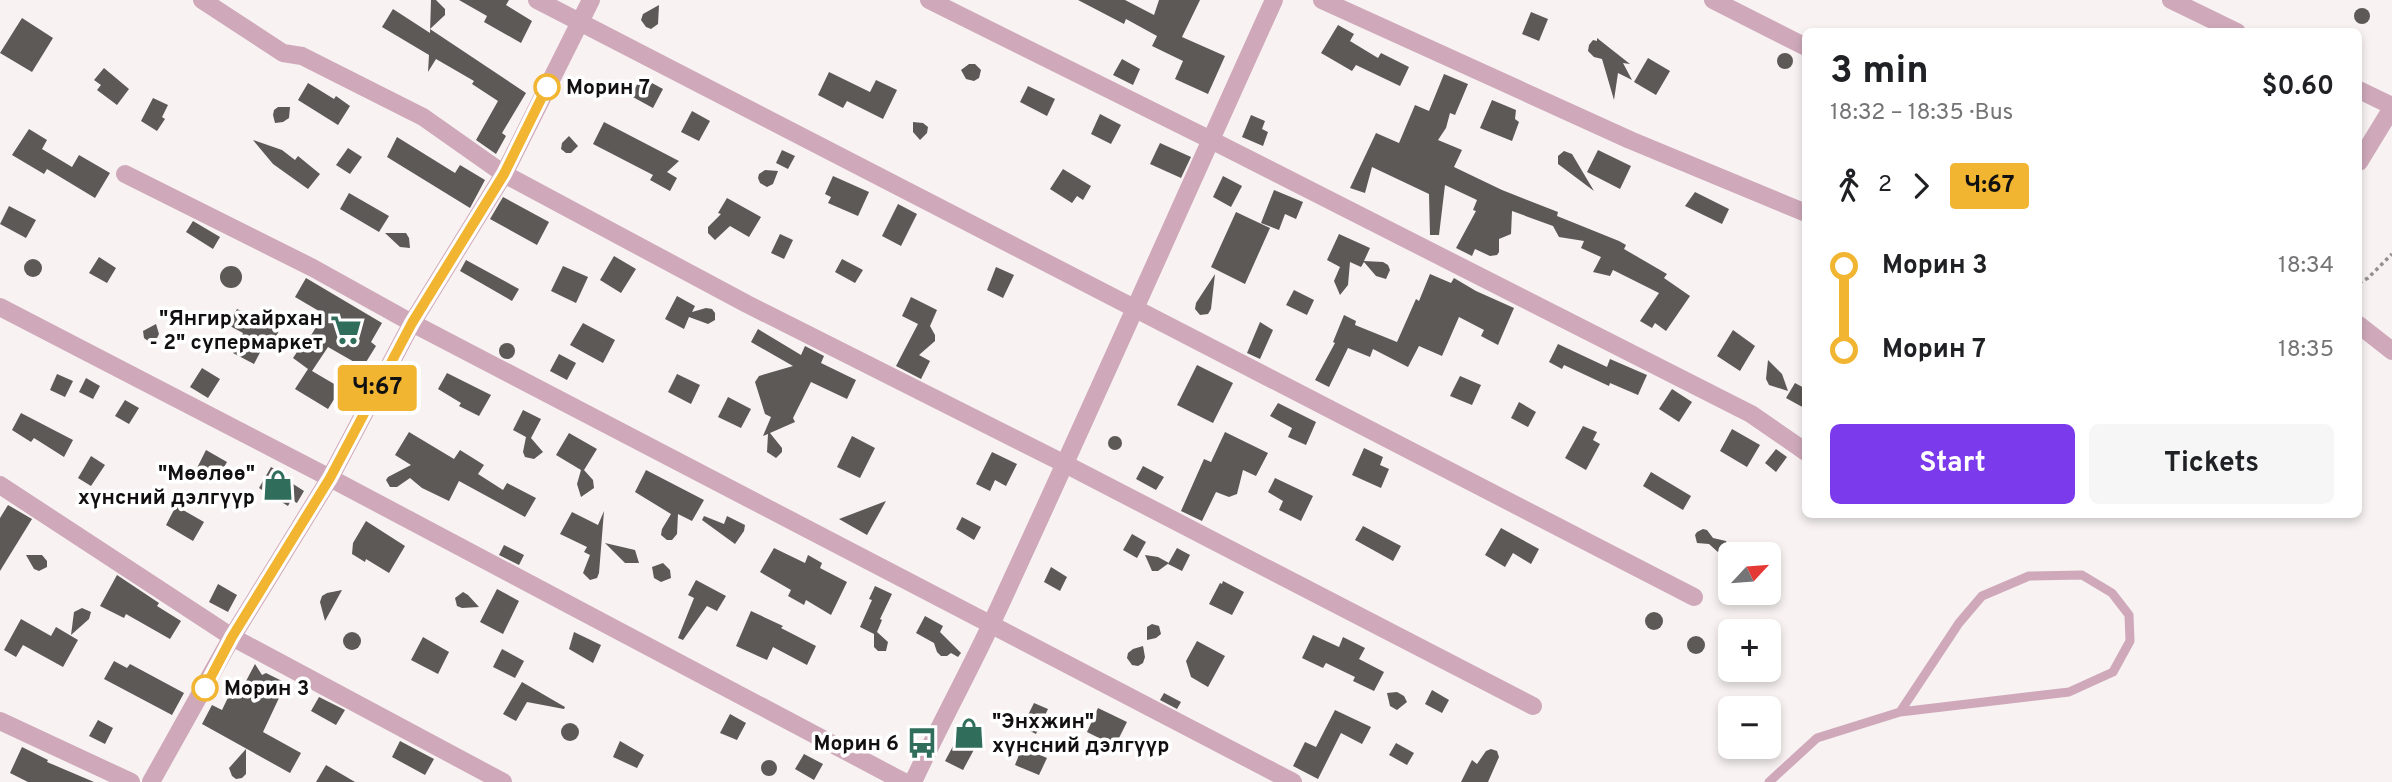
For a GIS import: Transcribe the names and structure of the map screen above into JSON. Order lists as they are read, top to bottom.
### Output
{
  "places": {
    "other": ["Морин 7", "Морин 3"],
    "supermarket": ["\"Янгир хайрхан - 2\" супермаркет"],
    "shop": ["\"Мөөлөө\" хүнсний дэлгүүр", "\"Энхжин\" хүнсний дэлгүүр"],
    "bus stop": ["Морин 6"]
  },
  "lines": ["bus line Ч:67"],
  "north": "top right",
  "page": {
    "on_map": "Ч:67",
    "heading": ["3 min", "18:32 – 18:35 · Bus", "$0.60"],
    "legs": ["2", "Ч:67"],
    "list": [
      {
        "name": "Морин 3",
        "value": "18:34"
      },
      {
        "name": "Морин 7",
        "value": "18:35"
      }
    ],
    "buttons": ["Start", "Tickets"],
    "map_buttons": ["+", "−"]
  }
}
